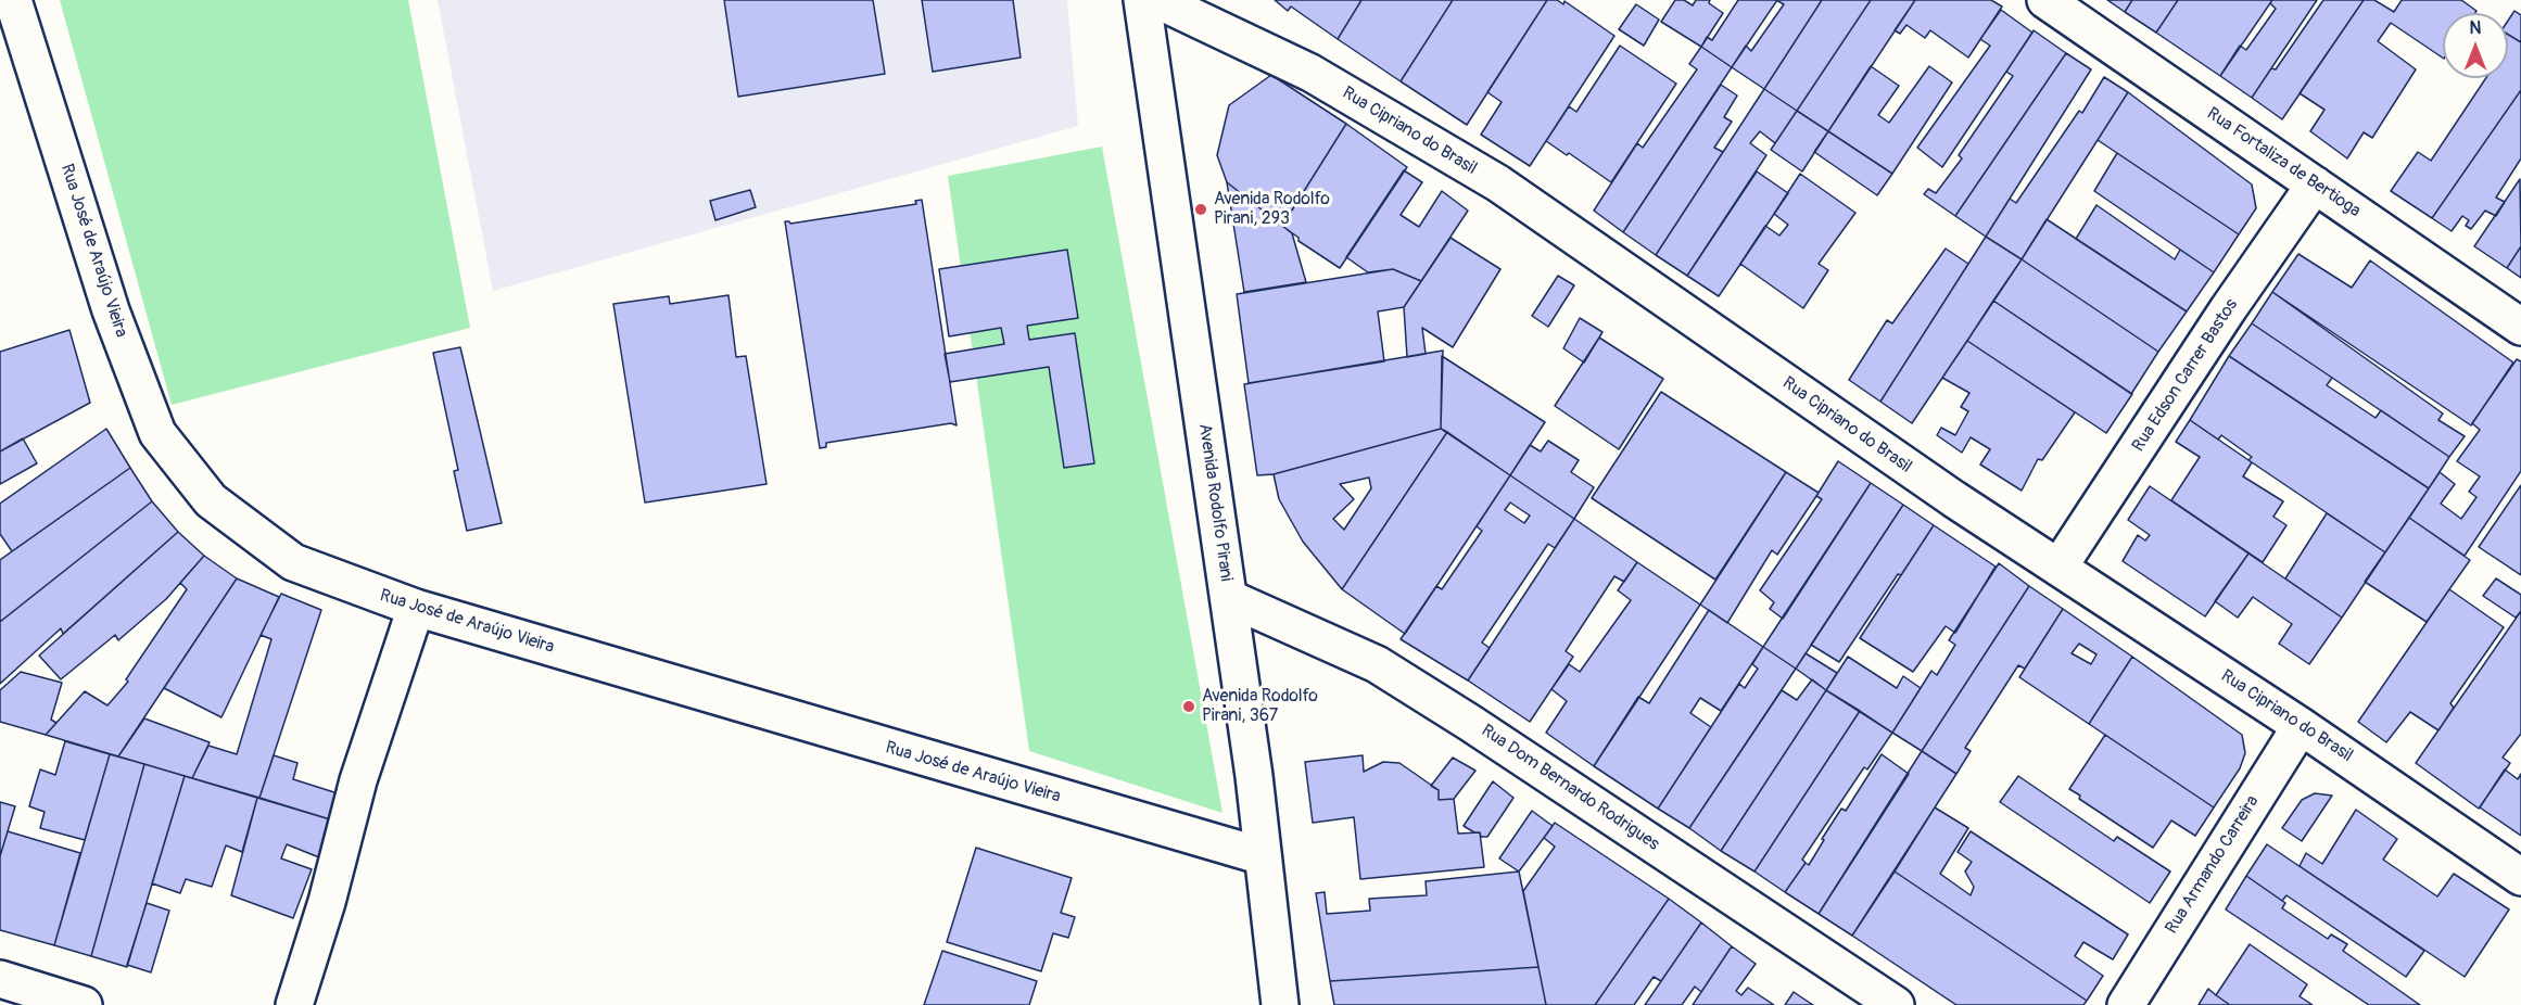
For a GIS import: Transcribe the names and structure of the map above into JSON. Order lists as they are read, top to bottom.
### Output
{
  "streets": {
    "street": [
      "Rua Cipriano do Brasil",
      "Rua Fortaliza de Bertioga",
      "Rua José de Araújo Vieira",
      "Rua Edson Carrer Bastos",
      "Avenida Rodolfo Pirani",
      "Rua Dom Bernardo Rodrigues",
      "Rua Armando Carreira"
    ]
  },
  "crossings": [
    ["Rua Cipriano do Brasil", "Rua Edson Carrer Bastos"],
    ["Rua Cipriano do Brasil", "Rua Armando Carreira"],
    ["Rua Fortaliza de Bertioga", "Rua Edson Carrer Bastos"],
    ["Rua José de Araújo Vieira", "Avenida Rodolfo Pirani"],
    ["Avenida Rodolfo Pirani", "Rua Dom Bernardo Rodrigues"]
  ],
  "places": ["Avenida Rodolfo Pirani, 293", "Avenida Rodolfo Pirani, 367"],
  "north": "top"
}
